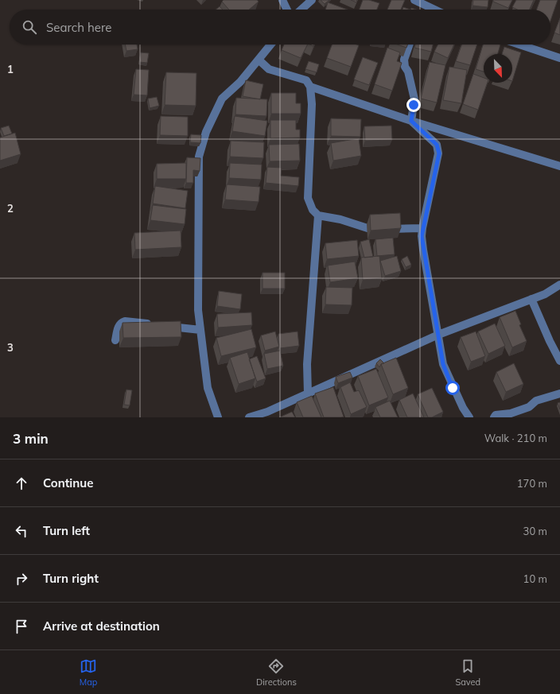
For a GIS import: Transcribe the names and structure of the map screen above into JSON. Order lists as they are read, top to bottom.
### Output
{
  "north": "bottom right",
  "page": {
    "search": "Search here",
    "heading": ["3 min", "Walk · 210 m"],
    "list": [
      ["Continue", "170 m"],
      ["Turn left", "30 m"],
      ["Turn right", "10 m"],
      "Arrive at destination"
    ],
    "nav": ["Map", "Directions", "Saved"]
  },
  "grid": {
    "rows": ["1", "2", "3"]
  }
}
